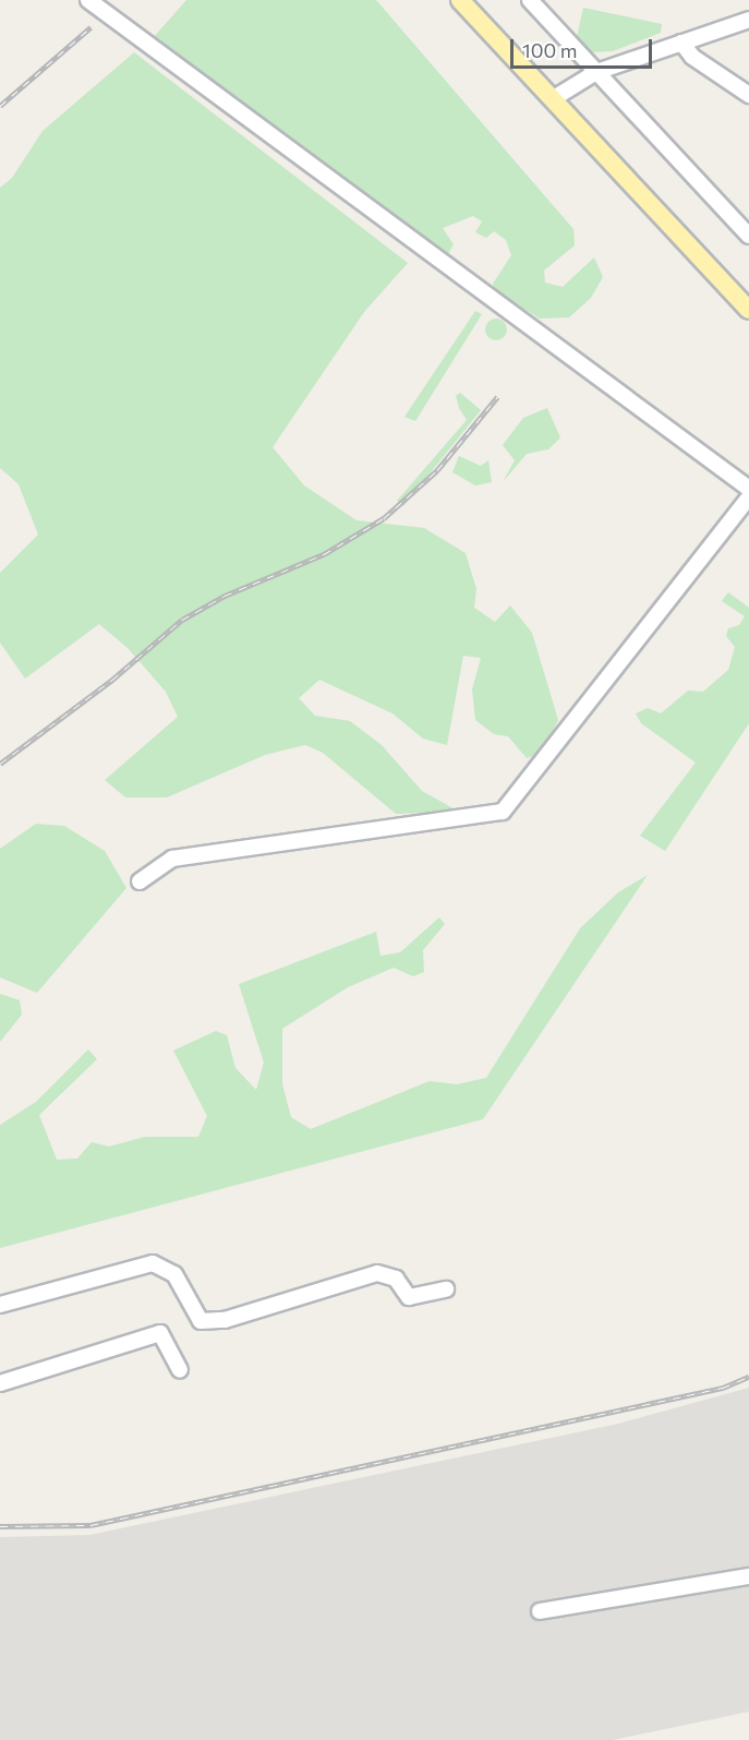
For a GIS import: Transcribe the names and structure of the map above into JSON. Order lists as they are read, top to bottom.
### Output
{
  "scale_bar": "100 m"
}
